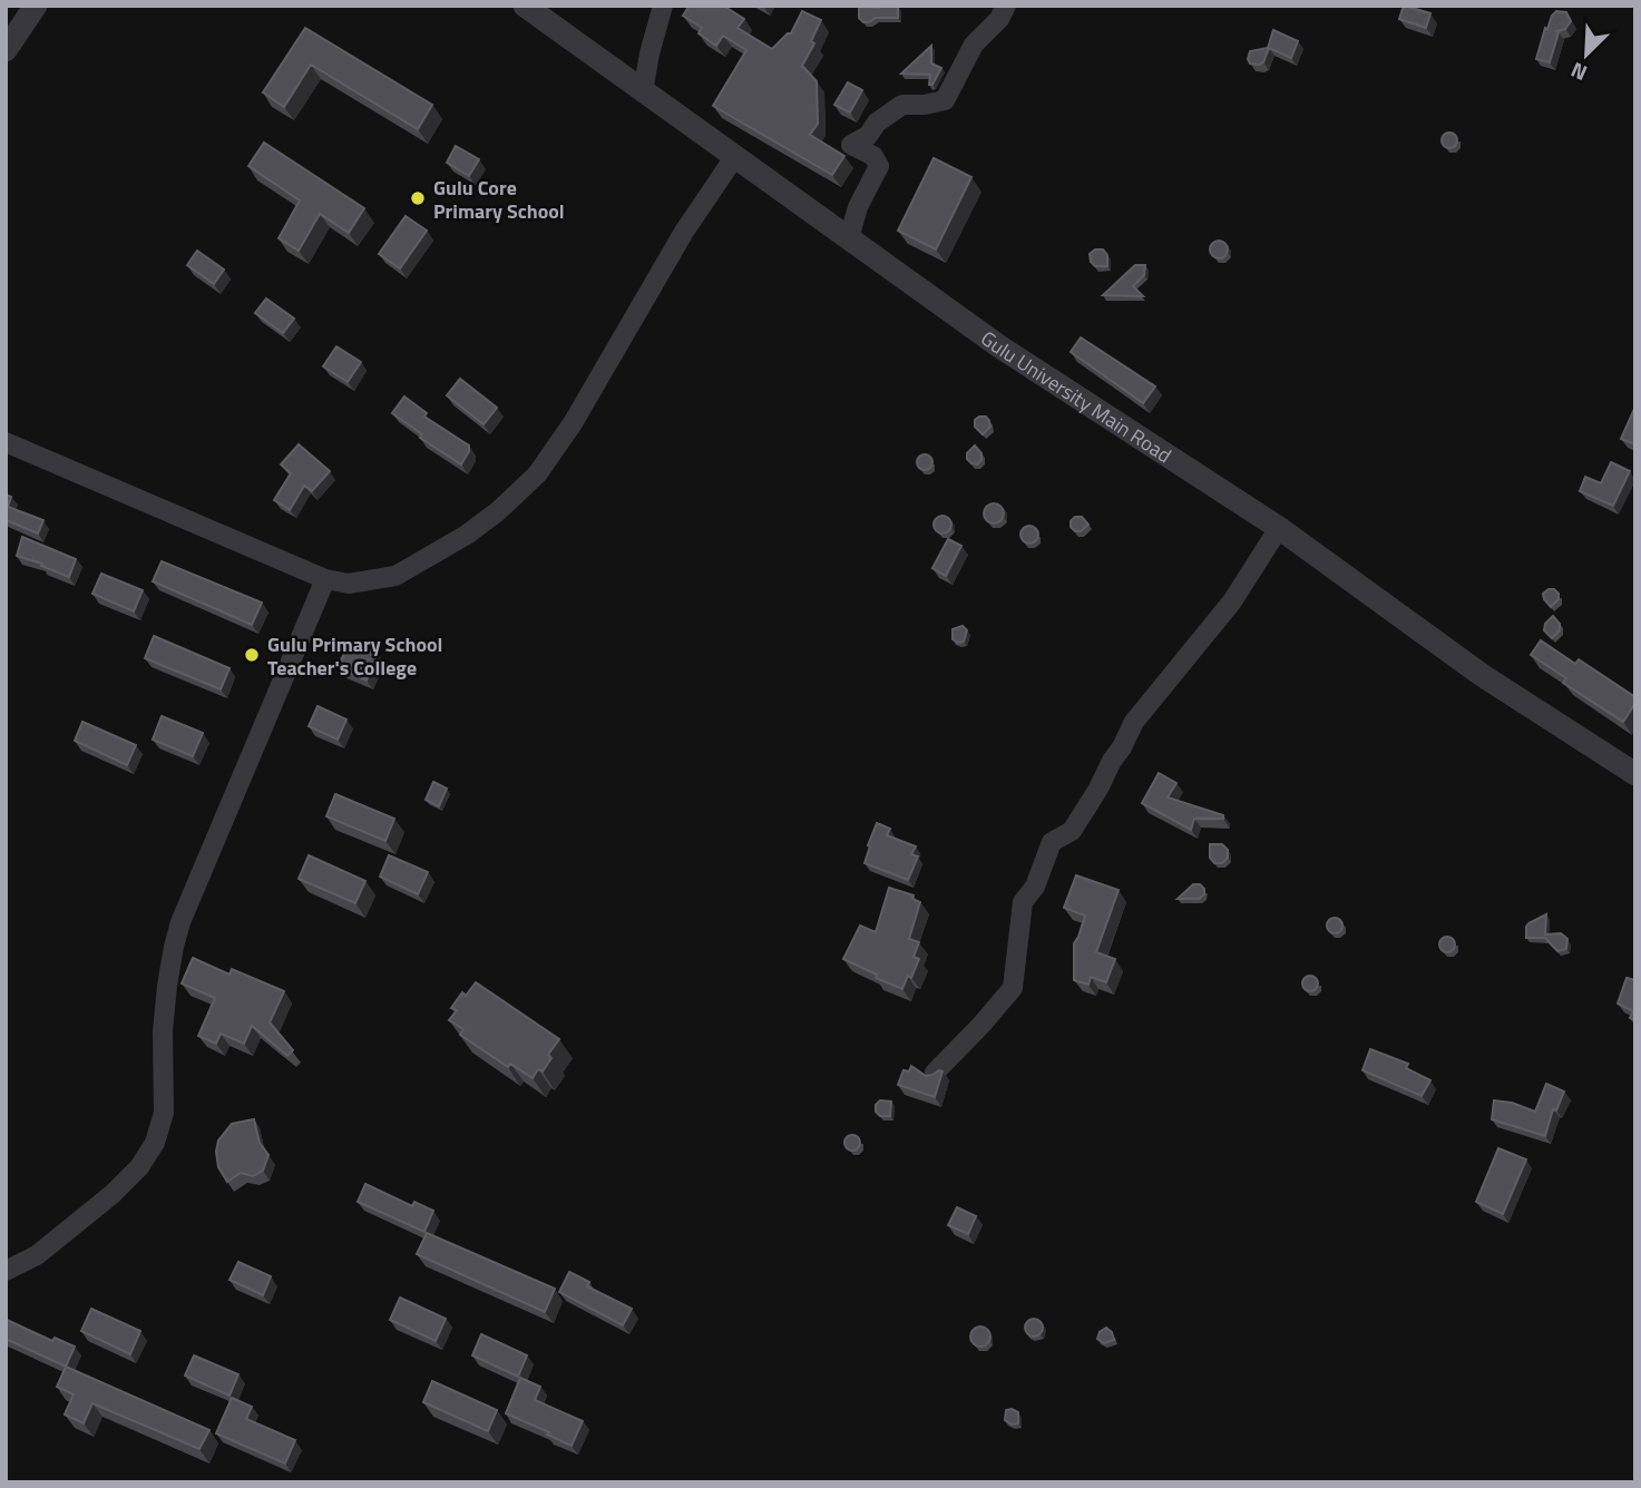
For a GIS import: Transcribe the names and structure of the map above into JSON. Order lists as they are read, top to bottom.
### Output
{
  "streets": {
    "street": ["Gulu University Main Road"]
  },
  "places": ["Gulu Core Primary School", "Gulu Primary School Teacher's College"],
  "north": "bottom left"
}
